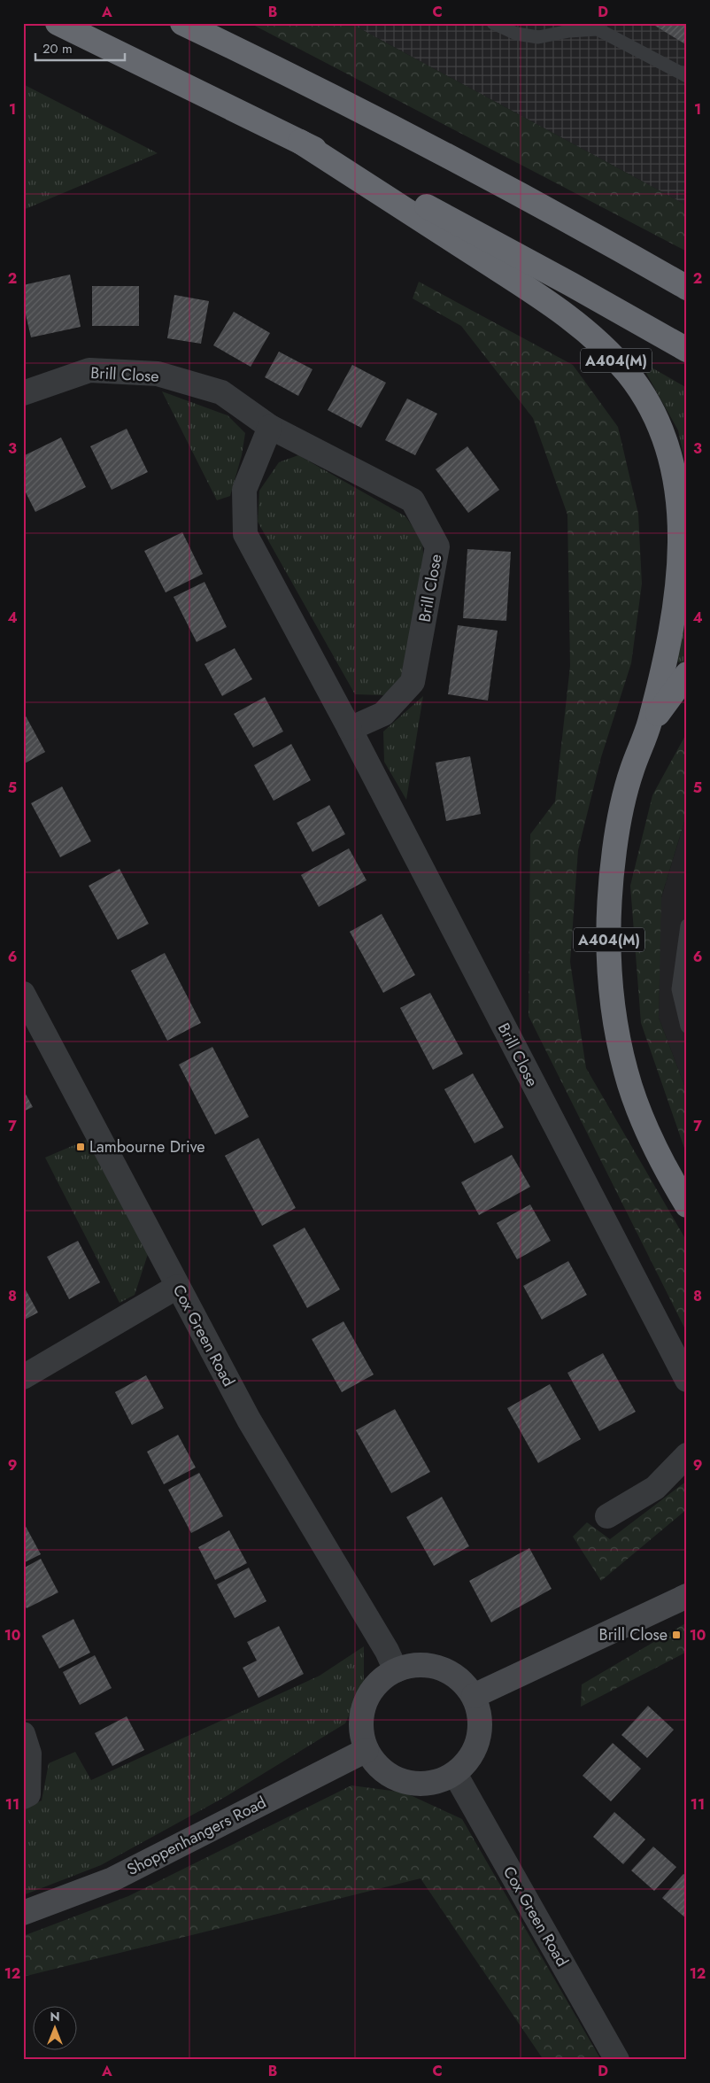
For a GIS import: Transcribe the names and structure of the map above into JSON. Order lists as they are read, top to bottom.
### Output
{
  "streets": {
    "highway": ["A404(M)"],
    "street": ["Brill Close", "Cox Green Road", "Shoppenhangers Road"]
  },
  "crossings": [
    ["Cox Green Road", "Shoppenhangers Road"]
  ],
  "places": {
    "transit": ["Lambourne Drive", "Brill Close"]
  },
  "scale_bar": "20 m",
  "north": "top",
  "grid": {
    "columns": [
      "A",
      "B",
      "C",
      "D"
    ],
    "rows": [
      "1",
      "2",
      "3",
      "4",
      "5",
      "6",
      "7",
      "8",
      "9",
      "10",
      "11",
      "12"
    ]
  }
}
